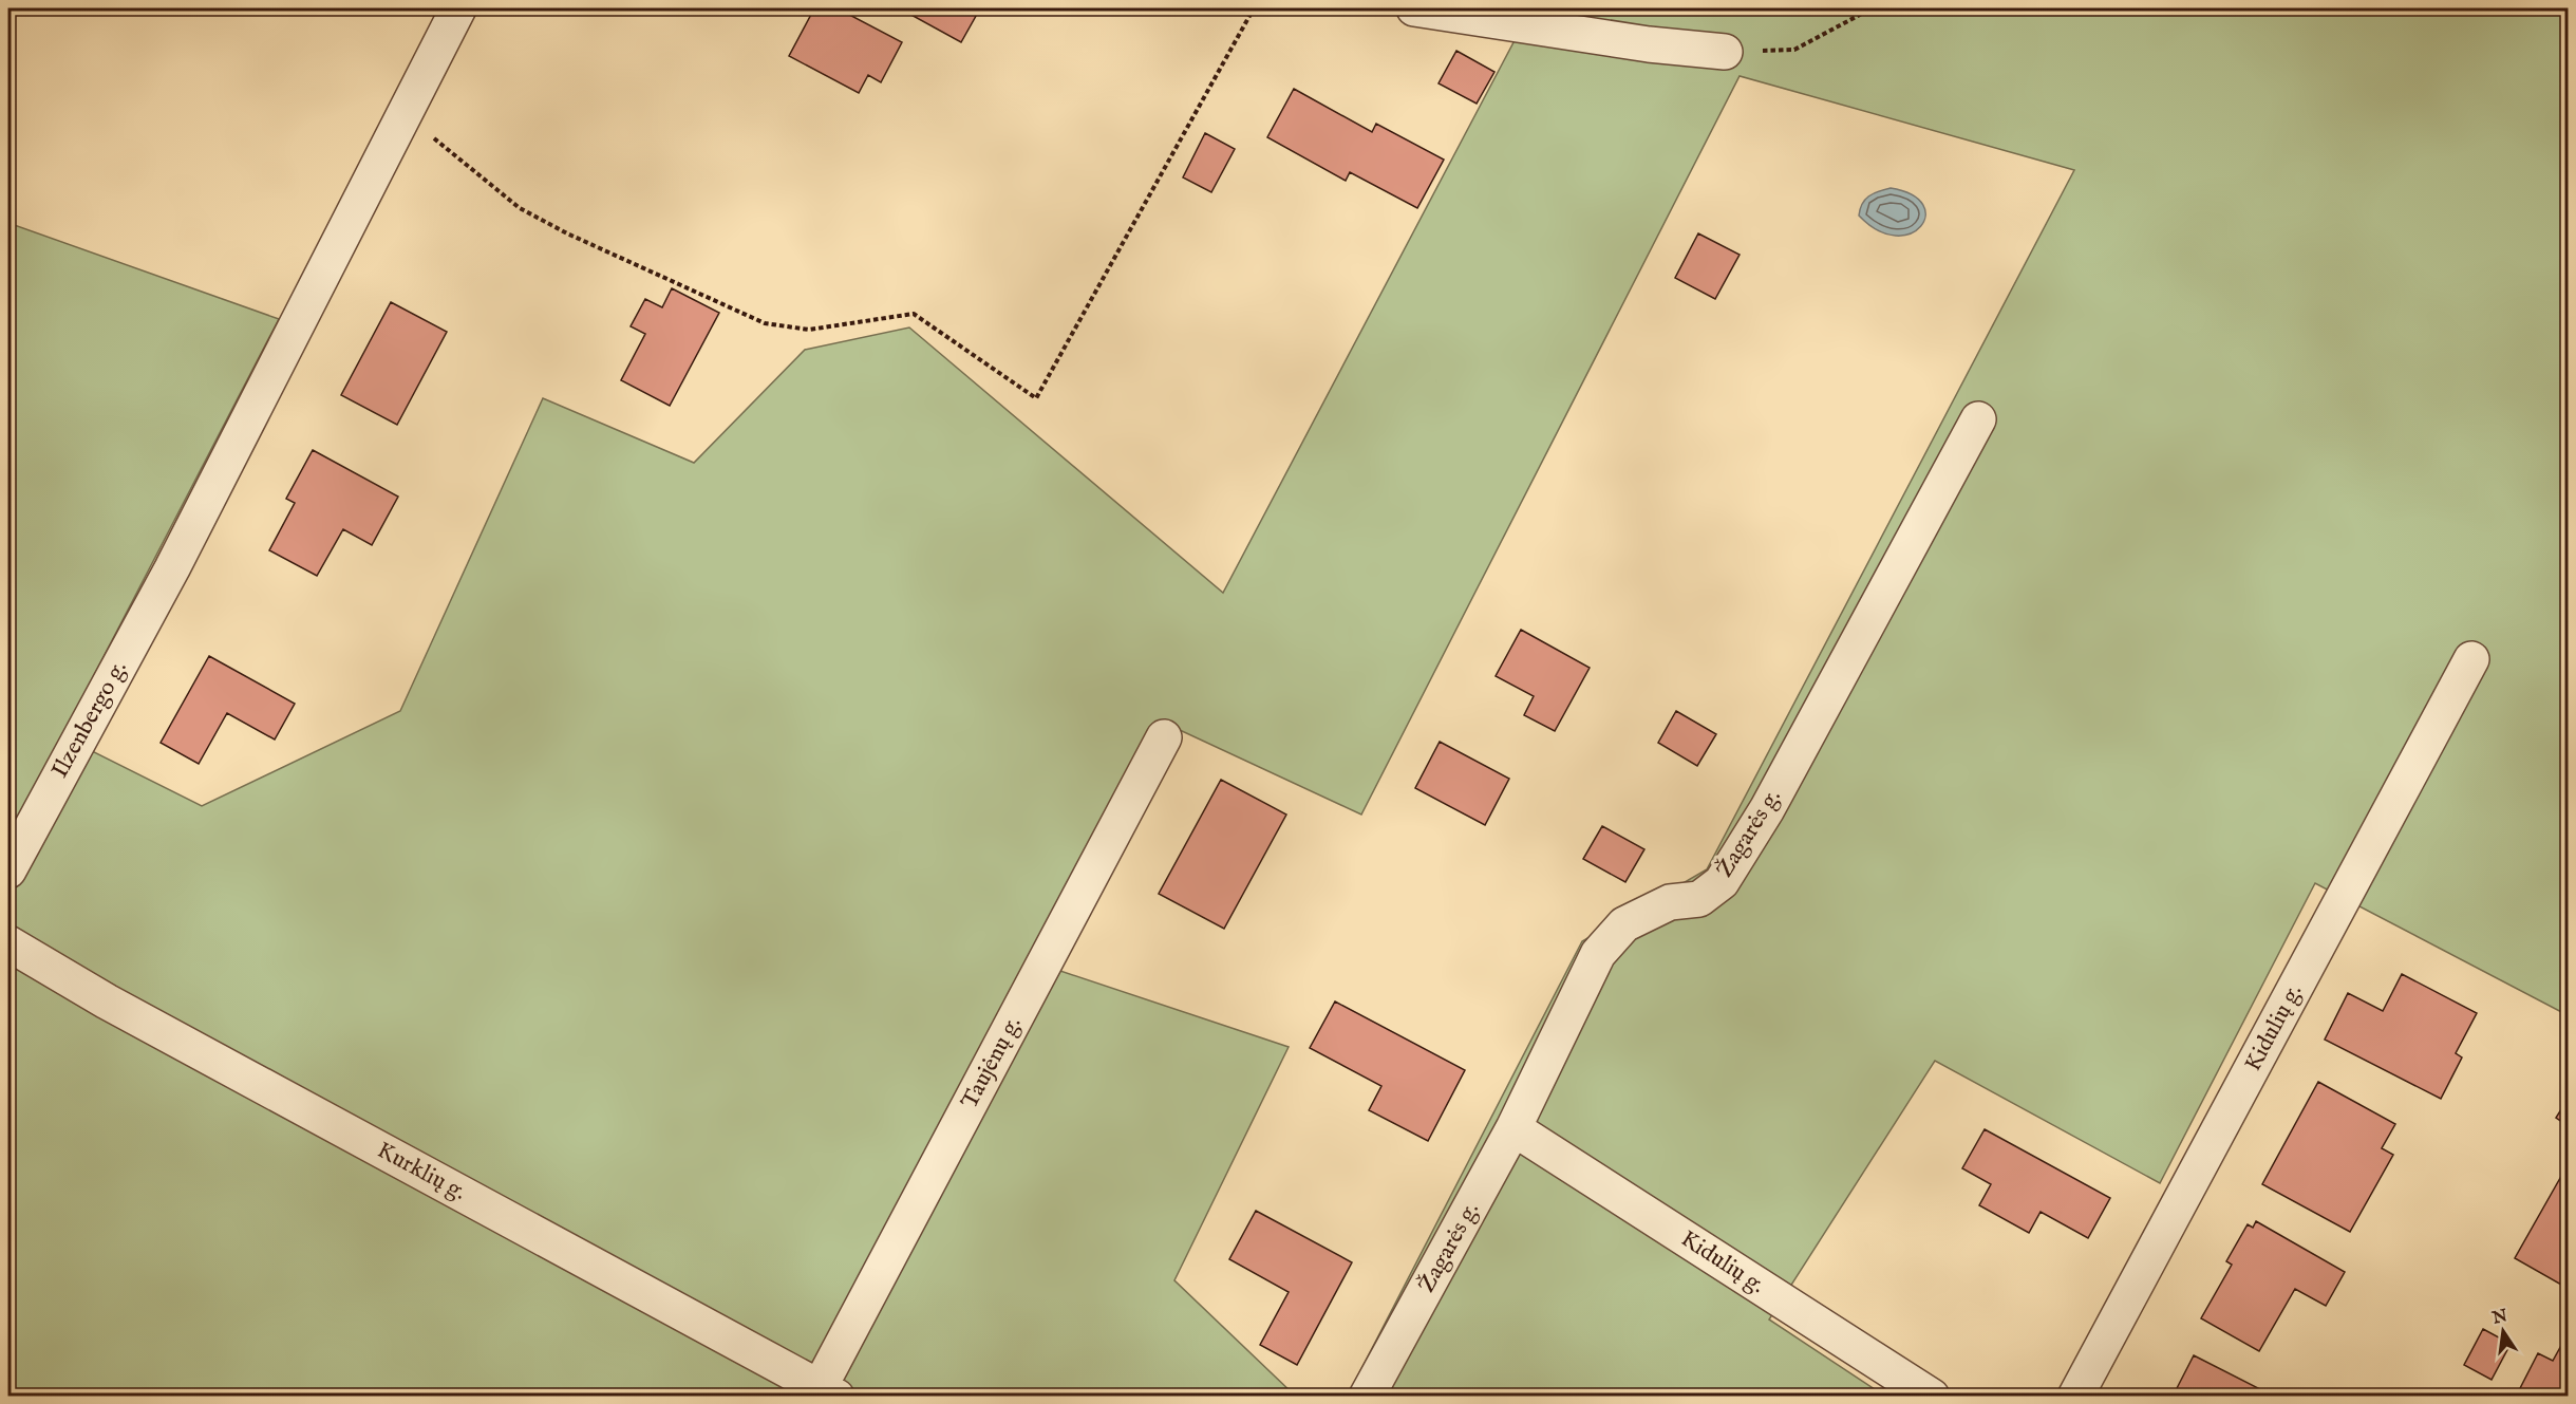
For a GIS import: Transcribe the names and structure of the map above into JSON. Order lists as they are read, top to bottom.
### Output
{
  "streets": {
    "street": [
      "Ilzenbergo g.",
      "Žagarės g.",
      "Kidulių g.",
      "Taujėnų g.",
      "Kurklių g."
    ]
  },
  "crossings": [
    ["Žagarės g.", "Kidulių g."],
    ["Taujėnų g.", "Kurklių g."]
  ],
  "north": "top"
}
